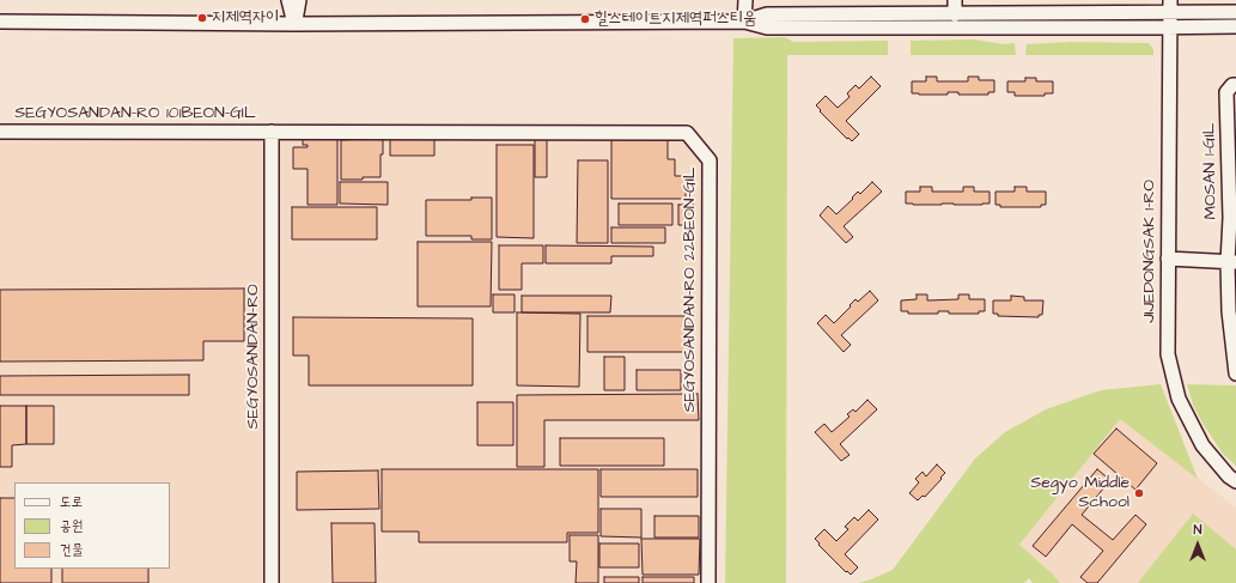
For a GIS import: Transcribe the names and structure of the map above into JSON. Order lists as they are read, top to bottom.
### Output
{
  "streets": {
    "street": [
      "SEGYOSANDAN-RO 101BEON-GIL",
      "MOSAN 1-GIL",
      "JIJEDONGSAK 1-RO",
      "SEGYOSANDAN-RO 22BEON-GIL",
      "SEGYOSANDAN-RO"
    ]
  },
  "crossings": [
    ["SEGYOSANDAN-RO 101BEON-GIL", "SEGYOSANDAN-RO 22BEON-GIL"],
    ["SEGYOSANDAN-RO 101BEON-GIL", "SEGYOSANDAN-RO"],
    ["SEGYOSANDAN-RO 22BEON-GIL", "SEGYOSANDAN-RO"]
  ],
  "places": ["지제역자이", "힐스테이트지제역퍼스티움", "Segyo Middle School"],
  "legend": ["도로", "공원", "건물"],
  "north": "top"
}
